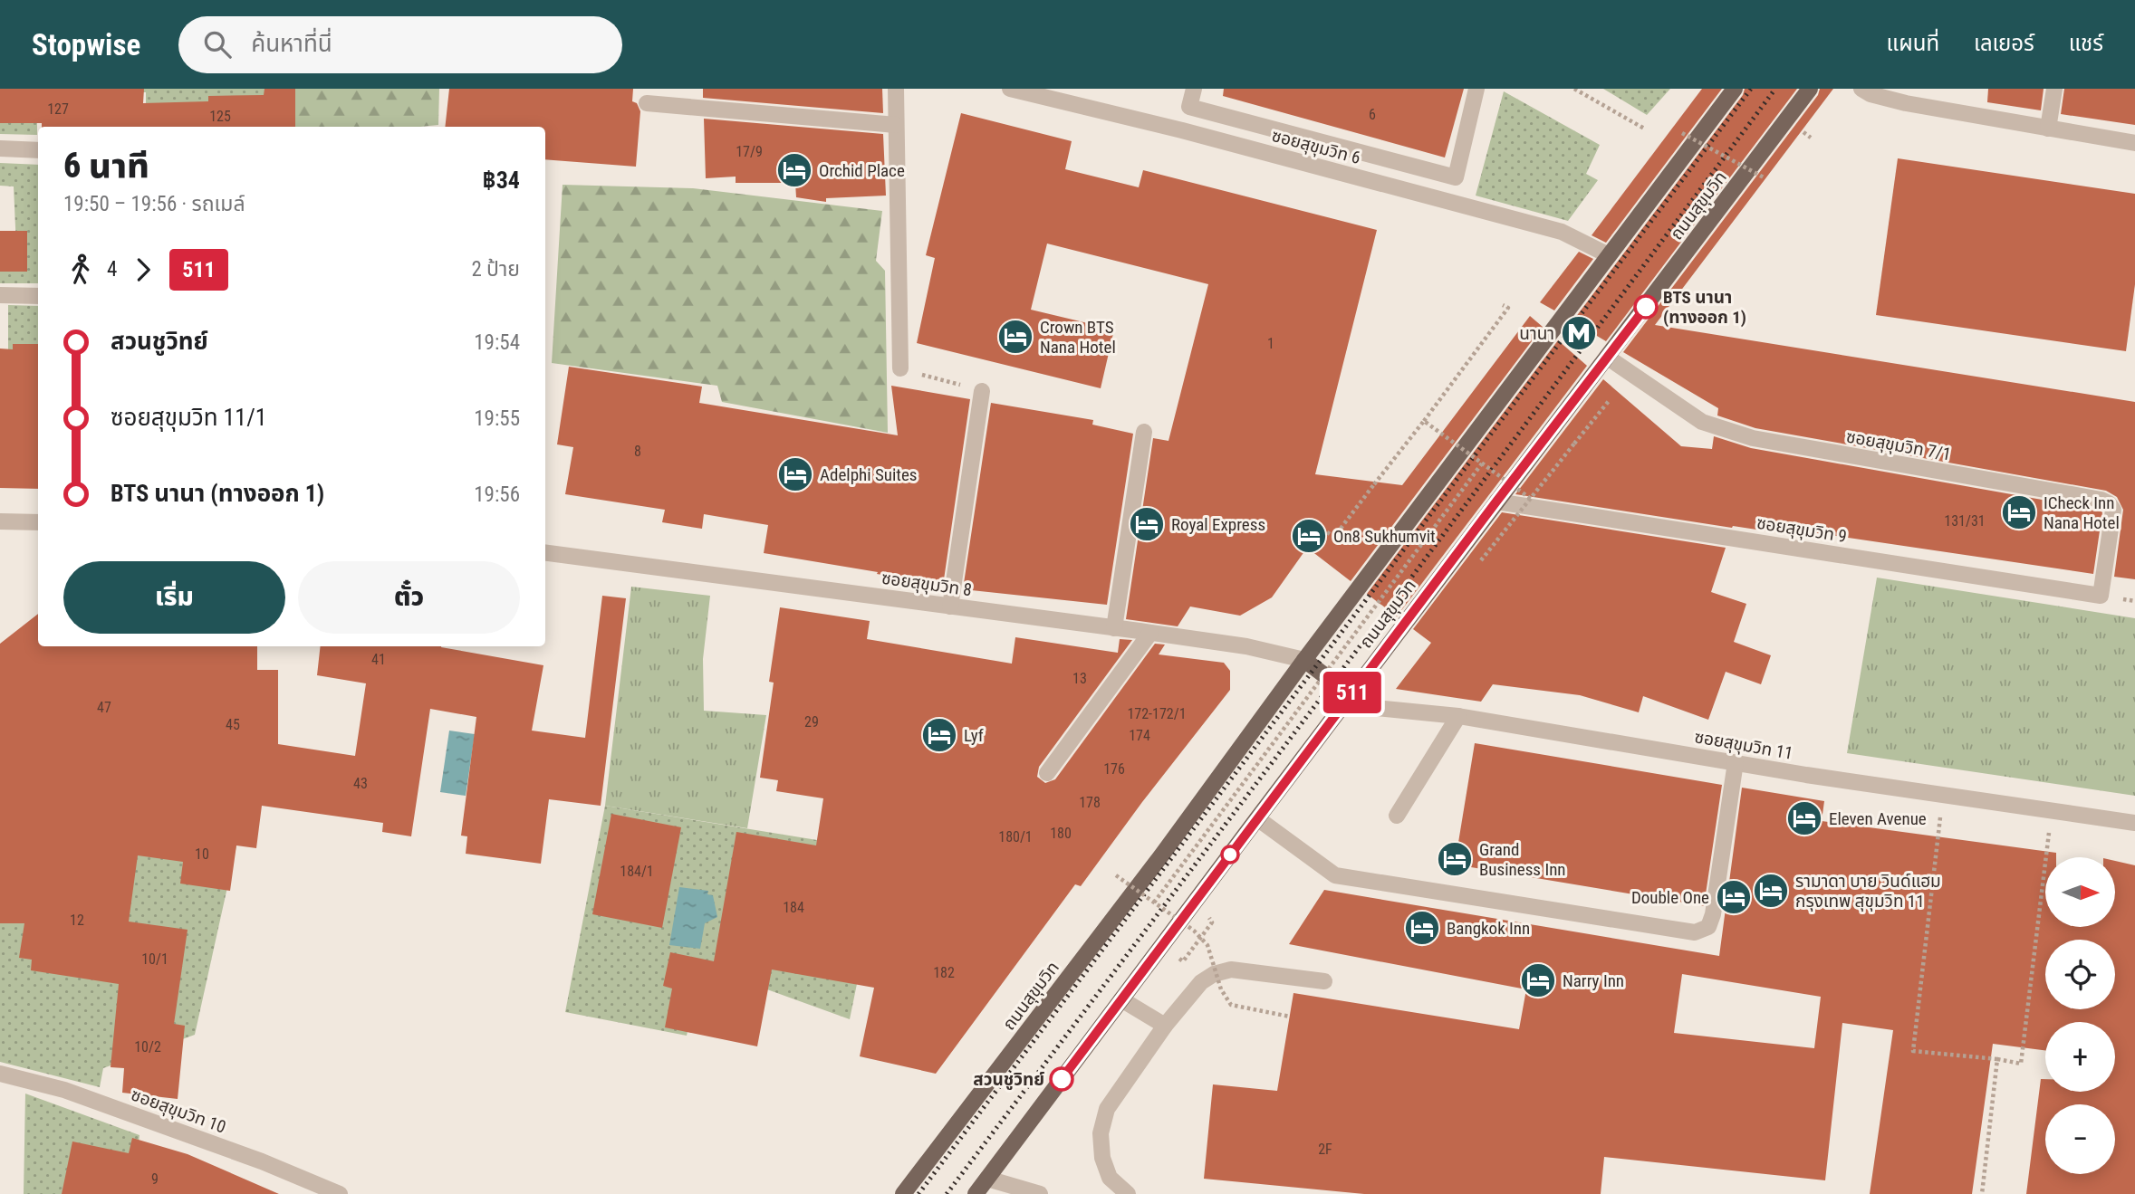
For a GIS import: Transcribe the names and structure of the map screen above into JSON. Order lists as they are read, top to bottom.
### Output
{
  "streets": {
    "main road": ["ถนนสุขุมวิท"],
    "street": [
      "ซอยสุขุมวิท 6",
      "ซอยสุขุมวิท 7/1",
      "ซอยสุขุมวิท 9",
      "ซอยสุขุมวิท 8",
      "ซอยสุขุมวิท 11",
      "ซอยสุขุมวิท 10"
    ]
  },
  "crossings": [
    ["ซอยสุขุมวิท 6", "ถนนสุขุมวิท"],
    ["ถนนสุขุมวิท", "ซอยสุขุมวิท 7/1"],
    ["ถนนสุขุมวิท", "ซอยสุขุมวิท 9"],
    ["ถนนสุขุมวิท", "ซอยสุขุมวิท 8"],
    ["ถนนสุขุมวิท", "ซอยสุขุมวิท 11"],
    ["ซอยสุขุมวิท 7/1", "ซอยสุขุมวิท 9"]
  ],
  "places": {
    "hotel": [
      "Orchid Place",
      "Crown BTS Nana Hotel",
      "Adelphi Suites",
      "ICheck Inn Nana Hotel",
      "Royal Express",
      "On8 Sukhumvit",
      "Lyf",
      "Eleven Avenue",
      "Grand Business Inn",
      "รามาดา บาย วินด์แฮม กรุงเทพ สุขุมวิท 11",
      "Double One",
      "Bangkok Inn",
      "Narry Inn"
    ],
    "other": ["BTS นานา (ทางออก 1)", "สวนชูวิทย์"],
    "metro station": ["นานา"]
  },
  "lines": ["bus line 511"],
  "house_numbers": [
    "127",
    "6",
    "125",
    "17/9",
    "1",
    "8",
    "131/31",
    "41",
    "13",
    "47",
    "172-172/1",
    "29",
    "45",
    "174",
    "176",
    "43",
    "178",
    "180",
    "180/1",
    "10",
    "184/1",
    "184",
    "12",
    "10/1",
    "182",
    "10/2",
    "2F",
    "9"
  ],
  "north": "right",
  "page": {
    "header": "Stopwise",
    "search": "ค้นหาที่นี่",
    "nav": ["แผนที่", "เลเยอร์", "แชร์"],
    "on_map": "511",
    "heading": ["6 นาที", "19:50 – 19:56 · รถเมล์", "฿34"],
    "legs": ["4", "511", "2 ป้าย"],
    "list": [
      {
        "name": "สวนชูวิทย์",
        "value": "19:54"
      },
      {
        "name": "ซอยสุขุมวิท 11/1",
        "value": "19:55"
      },
      {
        "name": "BTS นานา (ทางออก 1)",
        "value": "19:56"
      }
    ],
    "buttons": ["เริ่ม", "ตั๋ว"],
    "map_buttons": ["+", "−"]
  }
}
